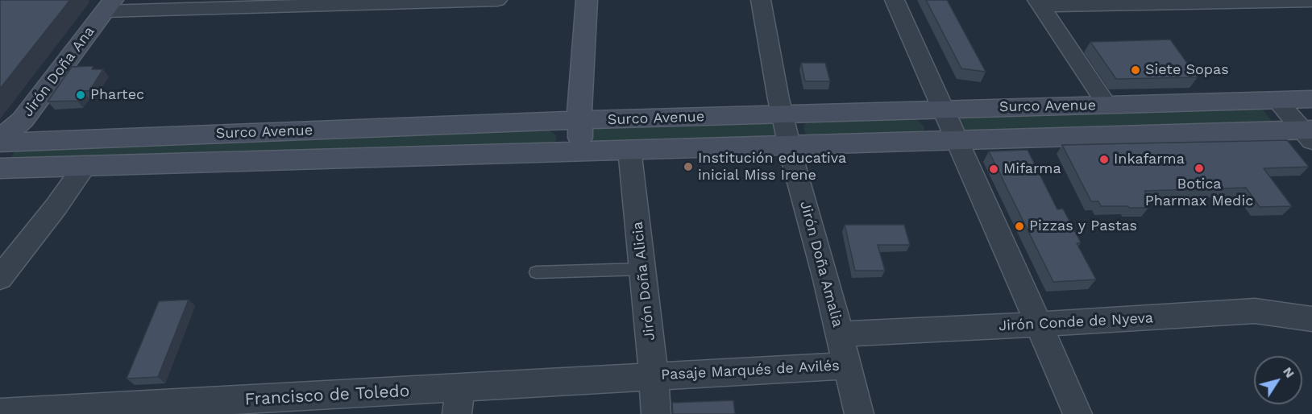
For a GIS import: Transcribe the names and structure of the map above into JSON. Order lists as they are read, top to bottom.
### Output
{
  "streets": {
    "main road": ["Jirón Doña Ana", "Surco Avenue"],
    "street": [
      "Jirón Doña Amalia",
      "Jirón Doña Alicia",
      "Jirón Conde de Nyeva",
      "Pasaje Marqués de Avilés",
      "Francisco de Toledo"
    ]
  },
  "crossings": [
    ["Jirón Doña Ana", "Surco Avenue"],
    ["Surco Avenue", "Jirón Doña Amalia"],
    ["Surco Avenue", "Jirón Doña Alicia"],
    ["Jirón Doña Amalia", "Jirón Conde de Nyeva"],
    ["Jirón Doña Amalia", "Pasaje Marqués de Avilés"],
    ["Jirón Doña Alicia", "Pasaje Marqués de Avilés"],
    ["Jirón Doña Alicia", "Francisco de Toledo"],
    ["Pasaje Marqués de Avilés", "Francisco de Toledo"]
  ],
  "places": [
    "Siete Sopas",
    "Phartec",
    "Inkafarma",
    "Institución educativa inicial Miss Irene",
    "Botica Pharmax Medic",
    "Mifarma",
    "Pizzas y Pastas"
  ],
  "north": "top right"
}
